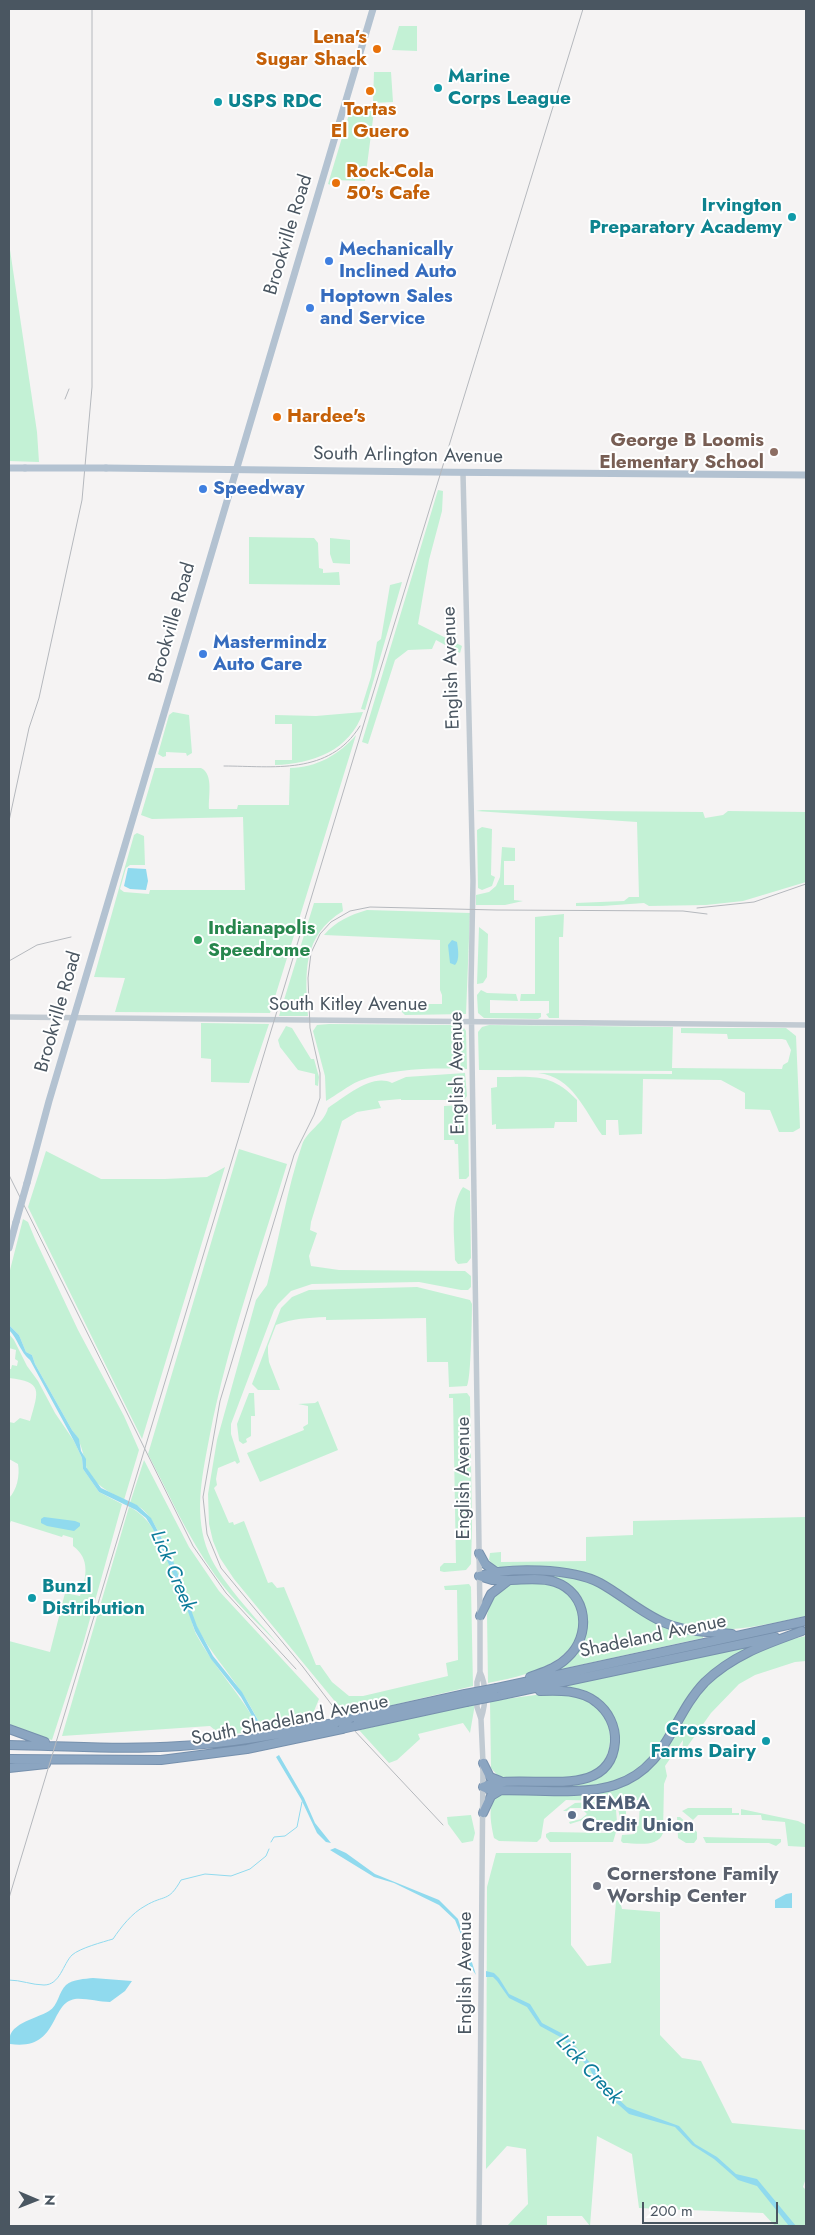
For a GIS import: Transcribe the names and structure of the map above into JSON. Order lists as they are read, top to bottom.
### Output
{
  "streets": {
    "highway": ["Shadeland Avenue", "South Shadeland Avenue"],
    "main road": ["Brookville Road", "South Arlington Avenue"],
    "street": ["English Avenue", "South Kitley Avenue"]
  },
  "crossings": [
    ["Brookville Road", "South Arlington Avenue"],
    ["Brookville Road", "South Kitley Avenue"],
    ["South Arlington Avenue", "English Avenue"],
    ["English Avenue", "South Kitley Avenue"],
    ["Shadeland Avenue", "South Shadeland Avenue"]
  ],
  "water": ["Lick Creek"],
  "places": [
    "Lena's Sugar Shack",
    "Marine Corps League",
    "Tortas El Guero",
    "USPS RDC",
    "Rock-Cola 50's Cafe",
    "Irvington Preparatory Academy",
    "Mechanically Inclined Auto",
    "Hoptown Sales and Service",
    "Hardee's",
    "George B Loomis Elementary School",
    "Speedway",
    "Mastermindz Auto Care",
    "Indianapolis Speedrome",
    "Bunzl Distribution",
    "Crossroad Farms Dairy",
    "KEMBA Credit Union",
    "Cornerstone Family Worship Center"
  ],
  "scale_bar": "200 m",
  "north": "right"
}
